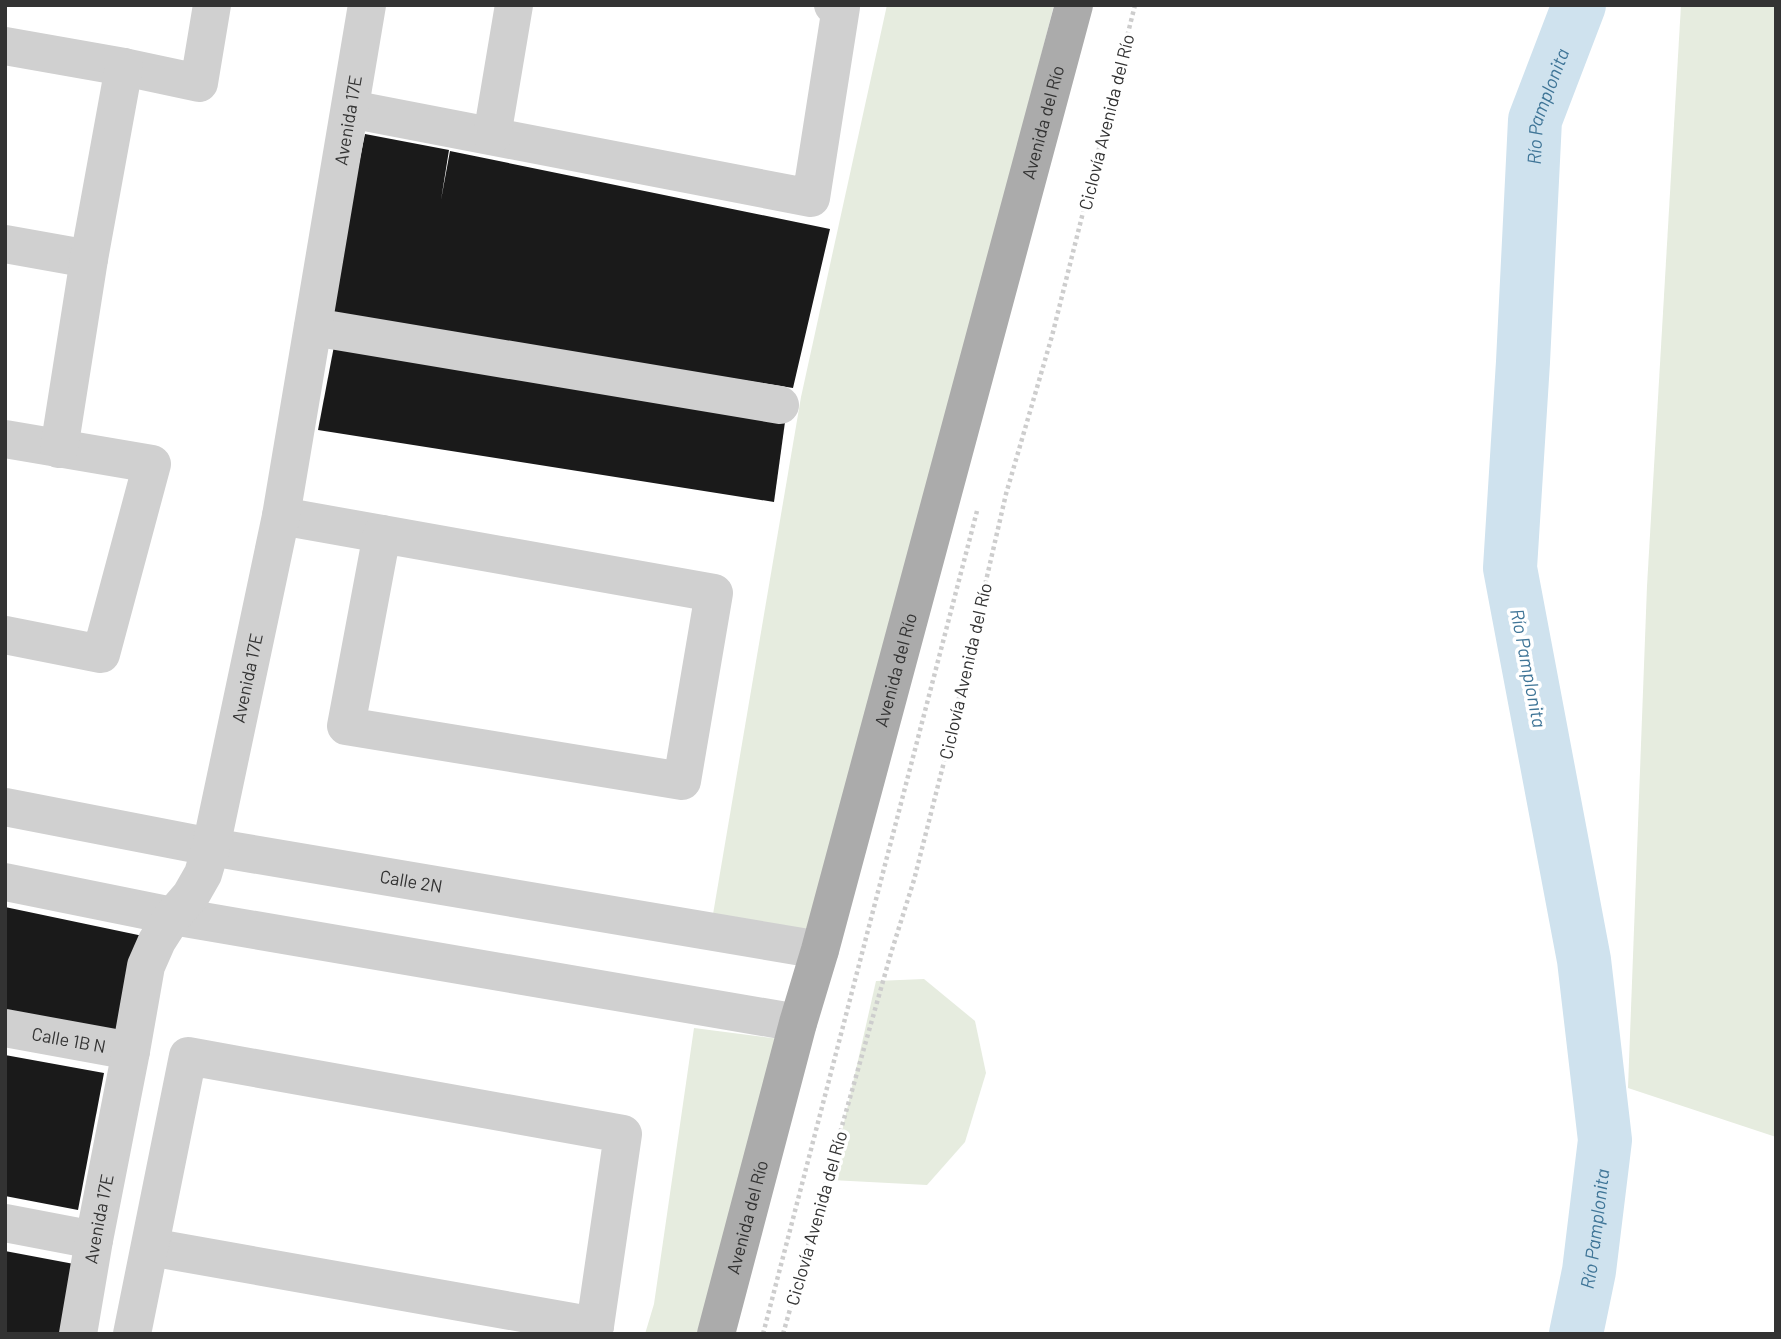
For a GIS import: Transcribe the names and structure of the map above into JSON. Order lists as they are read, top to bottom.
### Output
{
  "streets": {
    "main road": ["Avenida del Río"],
    "street": ["Avenida 17E", "Calle 2N", "Calle 1B N"],
    "path": ["Ciclovía Avenida del Río"]
  },
  "crossings": [
    ["Avenida 17E", "Calle 2N"],
    ["Avenida 17E", "Calle 1B N"],
    ["Avenida del Río", "Calle 2N"]
  ],
  "water": ["Río Pamplonita"]
}
